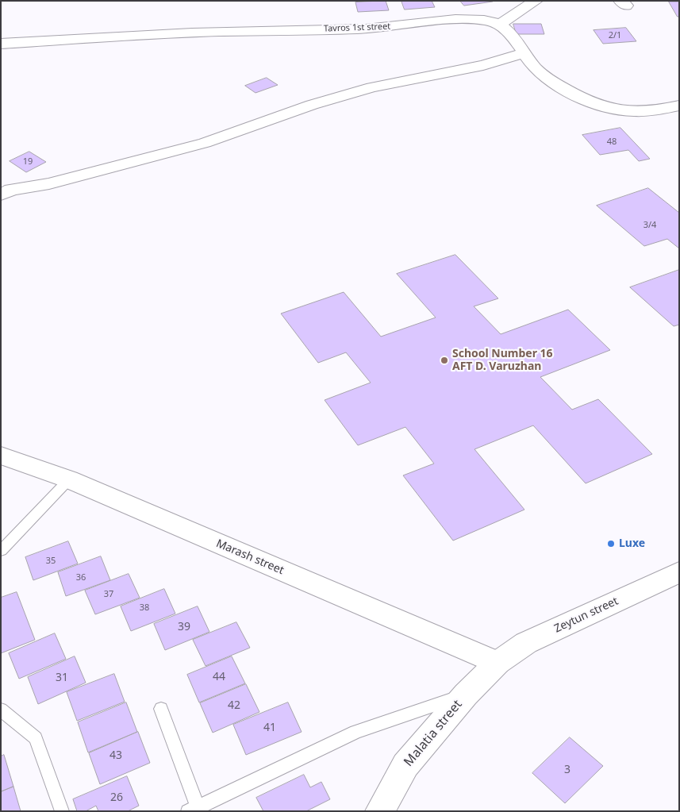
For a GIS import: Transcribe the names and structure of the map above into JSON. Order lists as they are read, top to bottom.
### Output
{
  "streets": {
    "street": [
      "Tavros 1st street",
      "Marash street",
      "Zeytun street",
      "Malatia street"
    ]
  },
  "crossings": [
    ["Marash street", "Zeytun street"],
    ["Marash street", "Malatia street"],
    ["Zeytun street", "Malatia street"]
  ],
  "places": ["School Number 16 AFT D. Varuzhan", "Luxe"],
  "house_numbers": [
    "2/1",
    "48",
    "19",
    "3/4",
    "35",
    "36",
    "37",
    "38",
    "39",
    "44",
    "31",
    "42",
    "41",
    "43",
    "3",
    "26"
  ]
}
